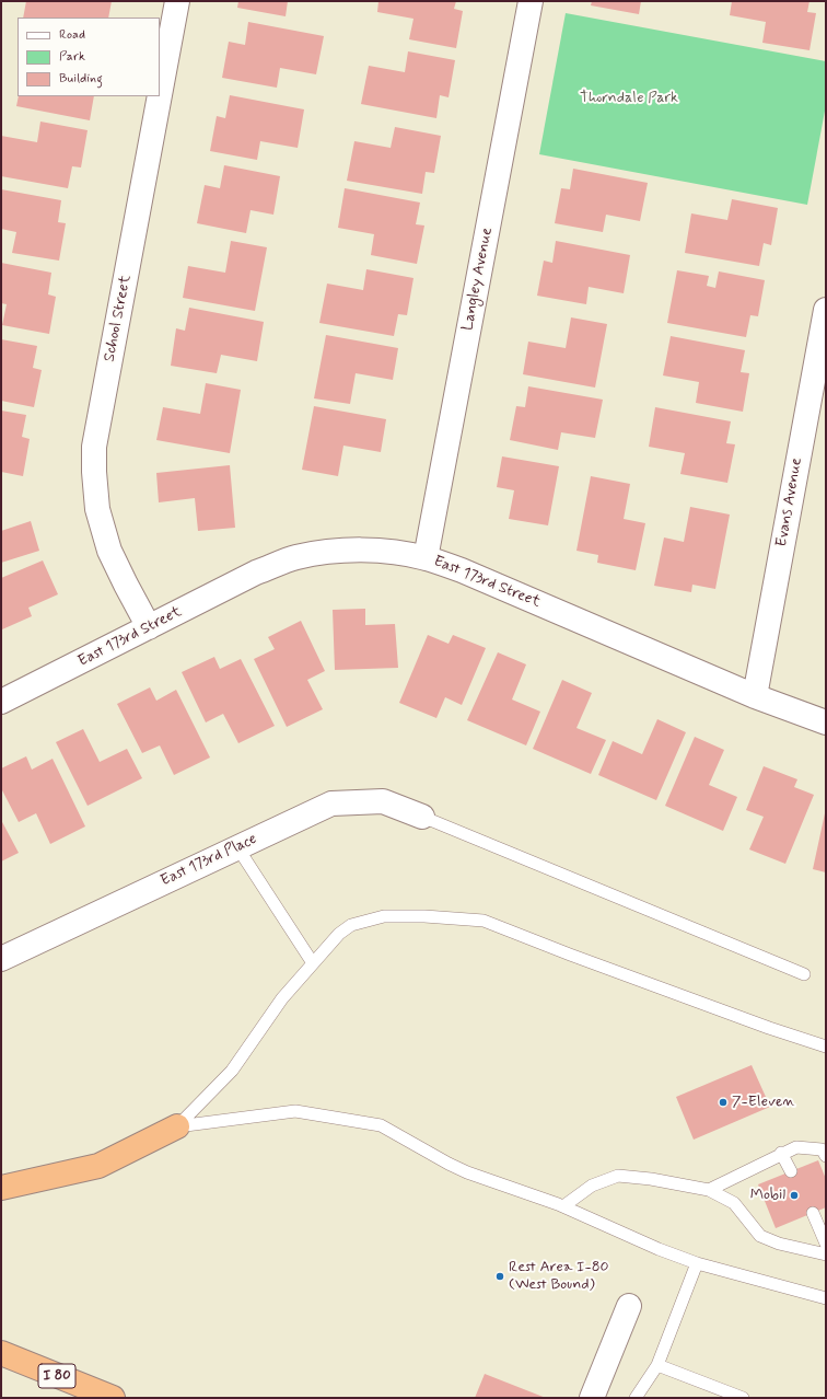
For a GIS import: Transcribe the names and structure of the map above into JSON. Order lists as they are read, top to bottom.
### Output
{
  "streets": {
    "highway": ["I 80"],
    "street": [
      "Langley Avenue",
      "School Street",
      "Evans Avenue",
      "East 173rd Street",
      "East 173rd Place"
    ]
  },
  "crossings": [
    ["Langley Avenue", "East 173rd Street"],
    ["School Street", "East 173rd Street"],
    ["Evans Avenue", "East 173rd Street"]
  ],
  "parks": ["Thorndale Park"],
  "places": ["7-Eleven", "Mobil", "Rest Area I-80 (West Bound)"],
  "legend": ["Road", "Park", "Building"]
}
